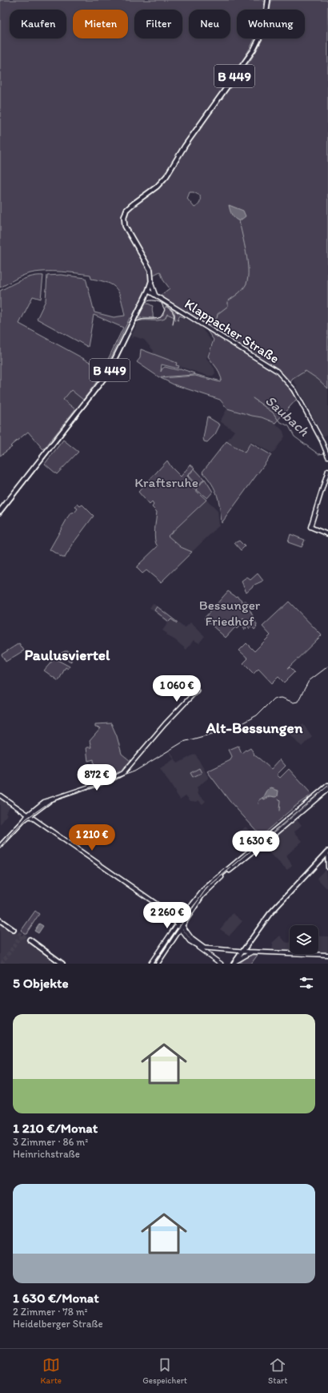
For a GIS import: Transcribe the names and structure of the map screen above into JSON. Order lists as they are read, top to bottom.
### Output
{
  "streets": {
    "main road": ["B 449", "Klappacher Straße"]
  },
  "crossings": [
    ["B 449", "Klappacher Straße"]
  ],
  "districts": ["Paulusviertel", "Alt-Bessungen"],
  "water": ["Saubach"],
  "parks": ["Kraftsruhe", "Bessunger Friedhof"],
  "page": {
    "chip": [
      "Kaufen",
      "Mieten",
      "Filter",
      "Neu",
      "Wohnung"
    ],
    "price": [
      "1 060 €",
      "872 €",
      "1 210 €",
      "1 630 €",
      "2 260 €"
    ],
    "heading": "5 Objekte",
    "list": [
      {
        "name": "1 210 €/Monat",
        "note": "3 Zimmer · 86 m² · Heinrichstraße"
      },
      {
        "name": "1 630 €/Monat",
        "note": "2 Zimmer · 78 m² · Heidelberger Straße"
      }
    ],
    "tabs": ["Karte", "Gespeichert", "Start"]
  }
}
